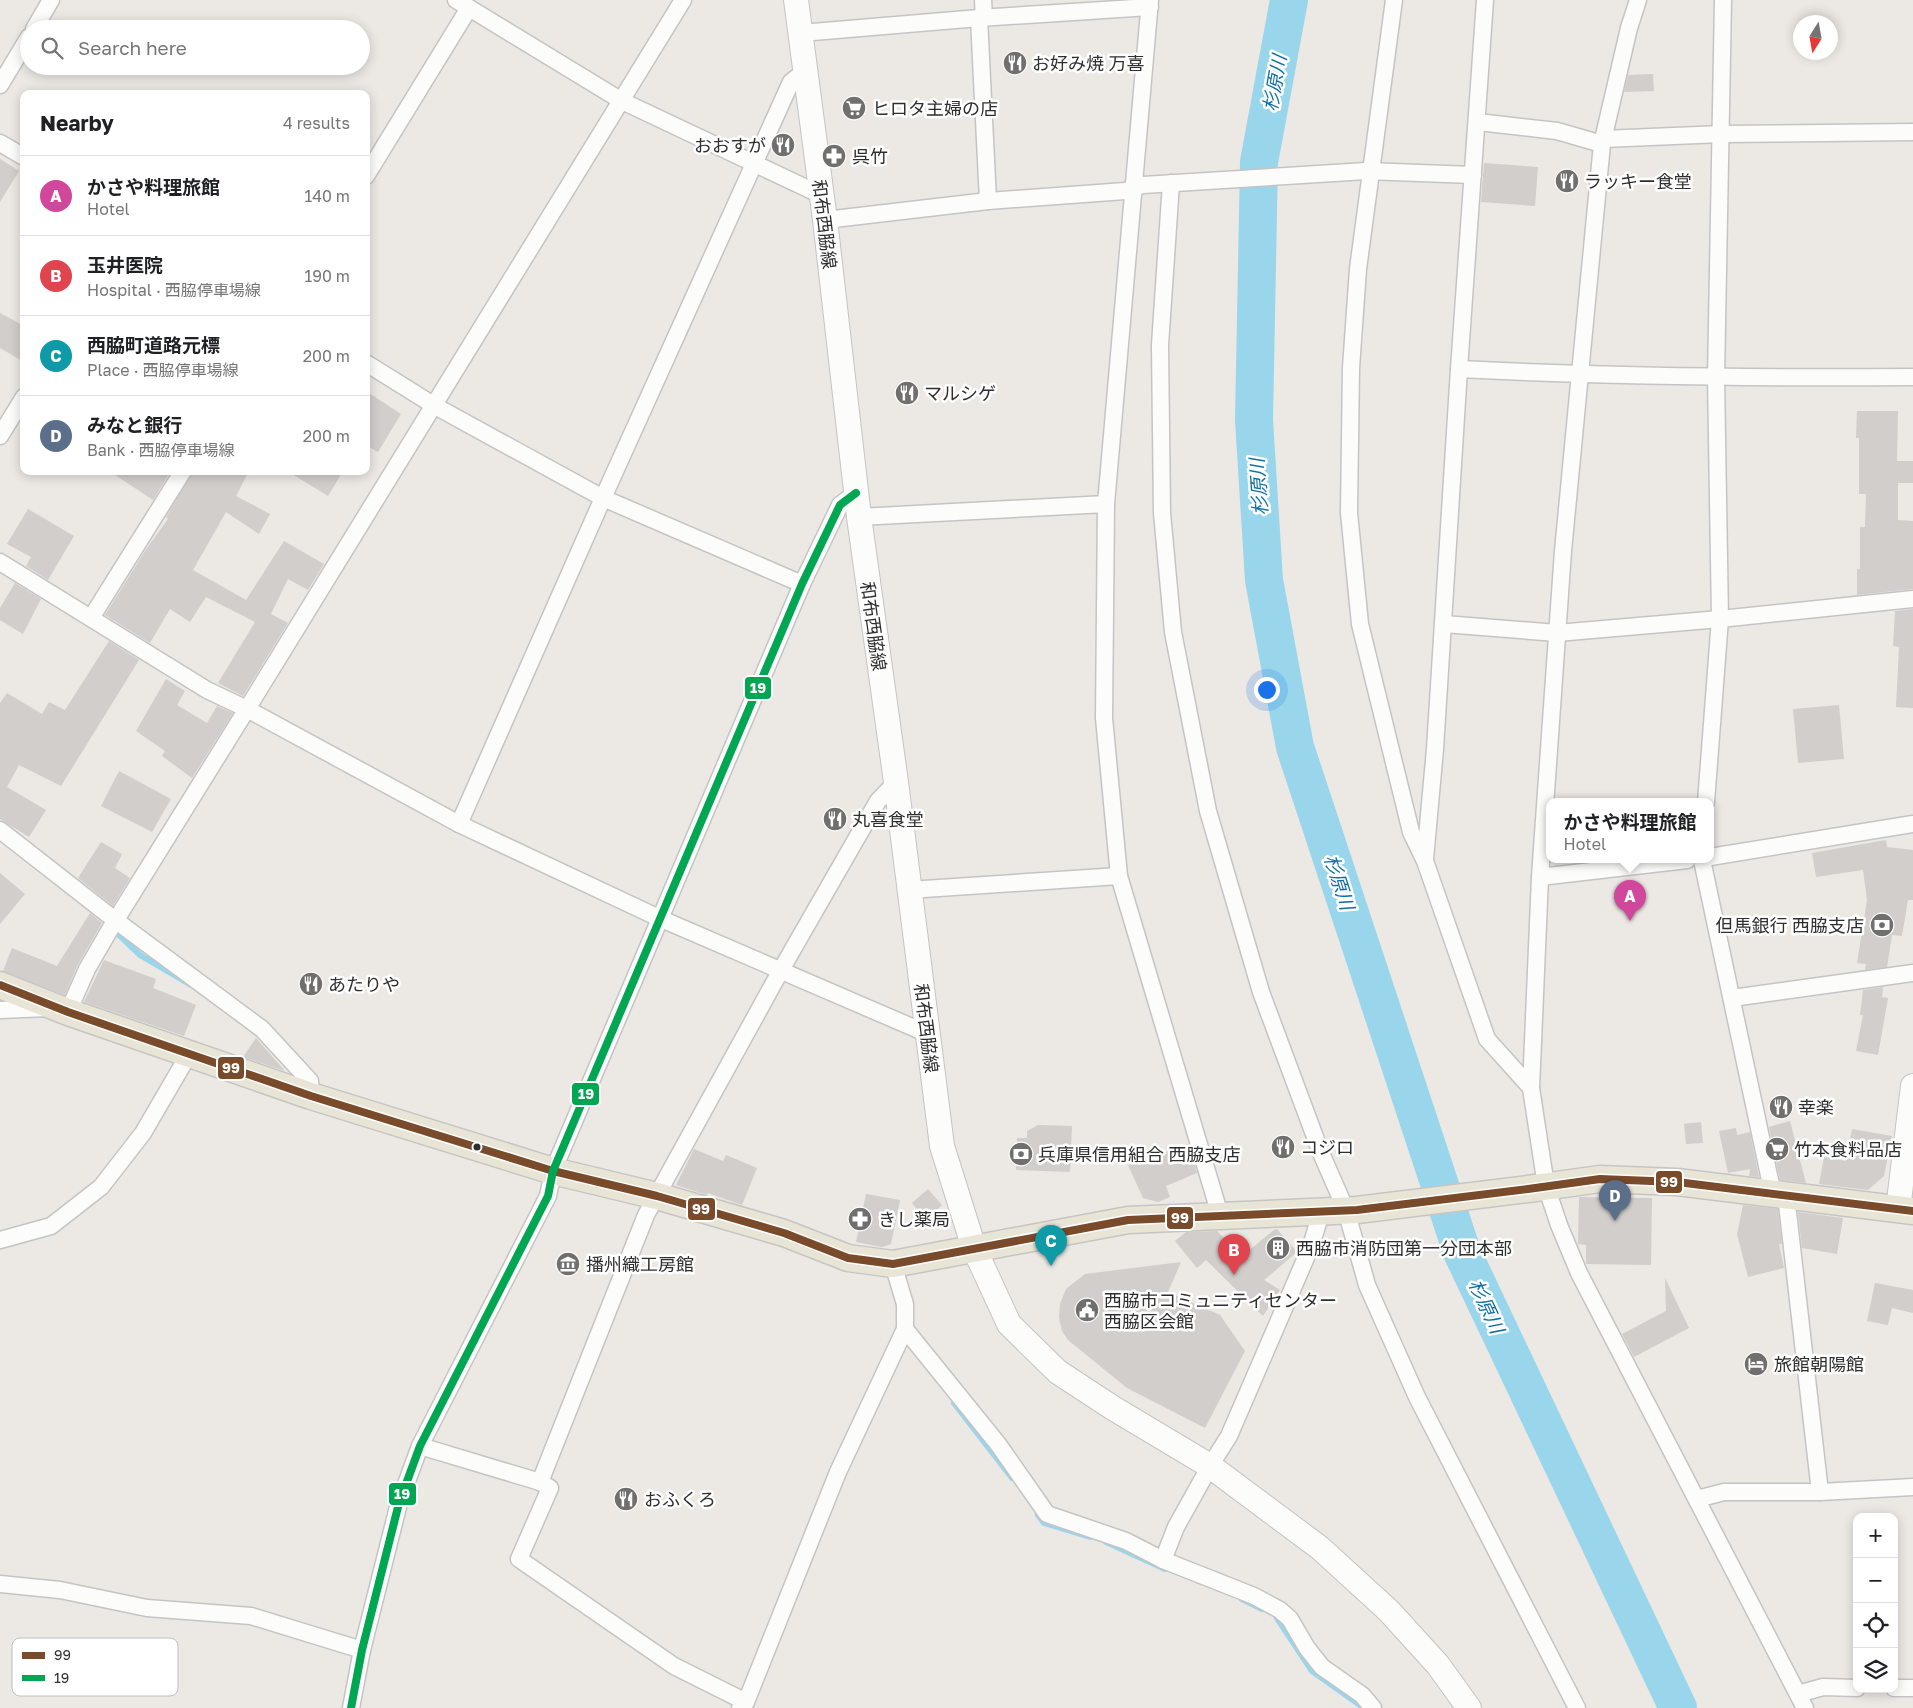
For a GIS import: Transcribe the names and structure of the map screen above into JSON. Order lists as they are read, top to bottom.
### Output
{
  "streets": {
    "main road": ["和布西脇線"]
  },
  "water": ["杉原川"],
  "places": {
    "restaurant": [
      "お好み焼 万喜",
      "おおすが",
      "ラッキー食堂",
      "マルシゲ",
      "丸喜食堂",
      "あたりや",
      "幸楽",
      "コジロ",
      "おふくろ"
    ],
    "supermarket": ["ヒロタ主婦の店", "竹本食料品店"],
    "pharmacy": ["呉竹", "きし薬局"],
    "bank": ["但馬銀行 西脇支店", "兵庫県信用組合 西脇支店"],
    "building": ["西脇市消防団第一分団本部"],
    "museum": ["播州織工房館"],
    "public building": ["西脇市コミュニティセンター 西脇区会館"],
    "hotel": ["旅館朝陽館"]
  },
  "lines": ["transit line 19", "transit line 99"],
  "legend": ["99", "19"],
  "north": "bottom",
  "page": {
    "search": "Search here",
    "heading": ["Nearby", "4 results"],
    "list": [
      {
        "mark": "A",
        "name": "かさや料理旅館",
        "note": "Hotel",
        "value": "140 m"
      },
      {
        "mark": "B",
        "name": "玉井医院",
        "note": "Hospital · 西脇停車場線",
        "value": "190 m"
      },
      {
        "mark": "C",
        "name": "西脇町道路元標",
        "note": "Place · 西脇停車場線",
        "value": "200 m"
      },
      {
        "mark": "D",
        "name": "みなと銀行",
        "note": "Bank · 西脇停車場線",
        "value": "200 m"
      }
    ],
    "popup": ["かさや料理旅館", "Hotel"],
    "pins": [
      "A",
      "D",
      "C",
      "B"
    ],
    "map_buttons": ["+", "−"]
  }
}
